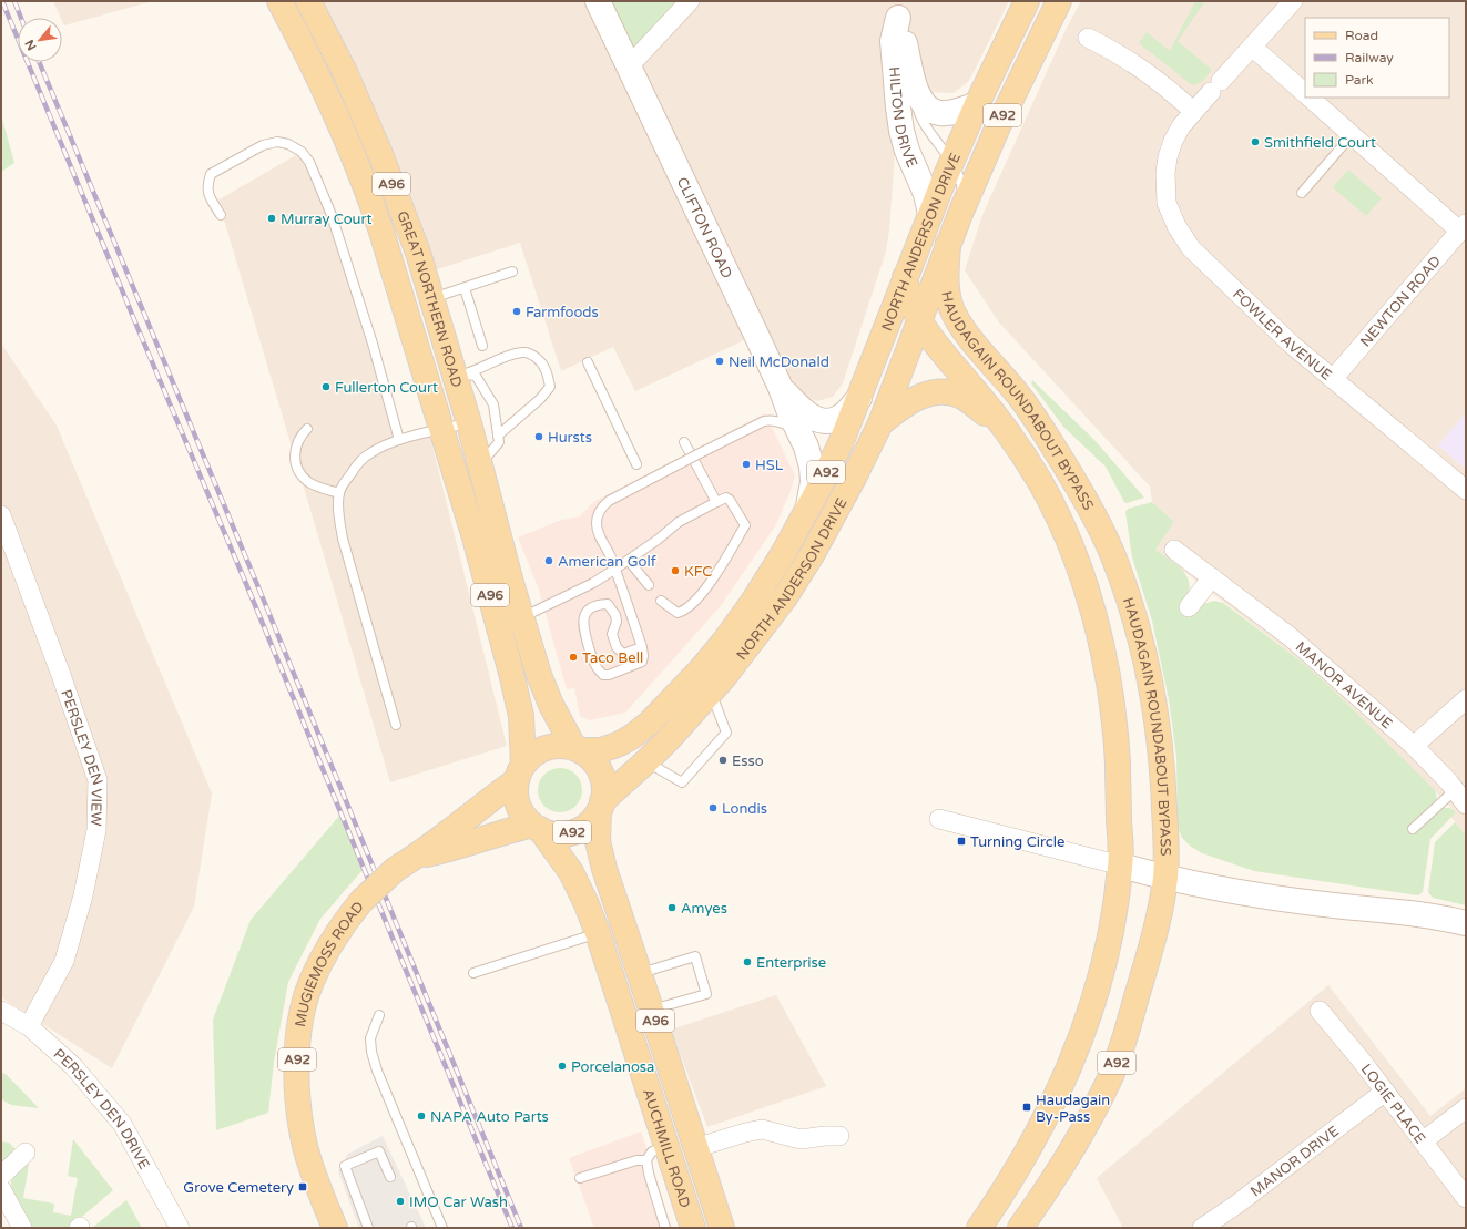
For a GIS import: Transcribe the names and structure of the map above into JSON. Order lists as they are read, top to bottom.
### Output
{
  "streets": {
    "main road": [
      "A92",
      "A96",
      "NORTH ANDERSON DRIVE",
      "GREAT NORTHERN ROAD",
      "HAUDAGAIN ROUNDABOUT BYPASS",
      "MUGIEMOSS ROAD",
      "AUCHMILL ROAD"
    ],
    "street": [
      "HILTON DRIVE",
      "CLIFTON ROAD",
      "NEWTON ROAD",
      "FOWLER AVENUE",
      "MANOR AVENUE",
      "PERSLEY DEN VIEW",
      "LOGIE PLACE",
      "PERSLEY DEN DRIVE",
      "MANOR DRIVE"
    ]
  },
  "crossings": [
    ["A92", "A96"],
    ["A92", "NORTH ANDERSON DRIVE"],
    ["A92", "GREAT NORTHERN ROAD"],
    ["A92", "MUGIEMOSS ROAD"],
    ["HILTON DRIVE", "NORTH ANDERSON DRIVE"],
    ["A96", "NORTH ANDERSON DRIVE"],
    ["A96", "GREAT NORTHERN ROAD"],
    ["A96", "MUGIEMOSS ROAD"],
    ["A96", "AUCHMILL ROAD"],
    ["CLIFTON ROAD", "NORTH ANDERSON DRIVE"],
    ["NORTH ANDERSON DRIVE", "GREAT NORTHERN ROAD"],
    ["NORTH ANDERSON DRIVE", "HAUDAGAIN ROUNDABOUT BYPASS"],
    ["NORTH ANDERSON DRIVE", "MUGIEMOSS ROAD"],
    ["GREAT NORTHERN ROAD", "MUGIEMOSS ROAD"],
    ["NEWTON ROAD", "FOWLER AVENUE"],
    ["PERSLEY DEN VIEW", "PERSLEY DEN DRIVE"],
    ["LOGIE PLACE", "MANOR DRIVE"]
  ],
  "places": {
    "other": [
      "Smithfield Court",
      "Murray Court",
      "Farmfoods",
      "Neil McDonald",
      "Fullerton Court",
      "Hursts",
      "HSL",
      "American Golf",
      "KFC",
      "Taco Bell",
      "Esso",
      "Londis",
      "Amyes",
      "Enterprise",
      "Porcelanosa",
      "NAPA Auto Parts",
      "IMO Car Wash"
    ],
    "transit": ["Turning Circle", "Haudagain By-Pass", "Grove Cemetery"]
  },
  "legend": ["Road", "Railway", "Park"],
  "north": "bottom left"
}
